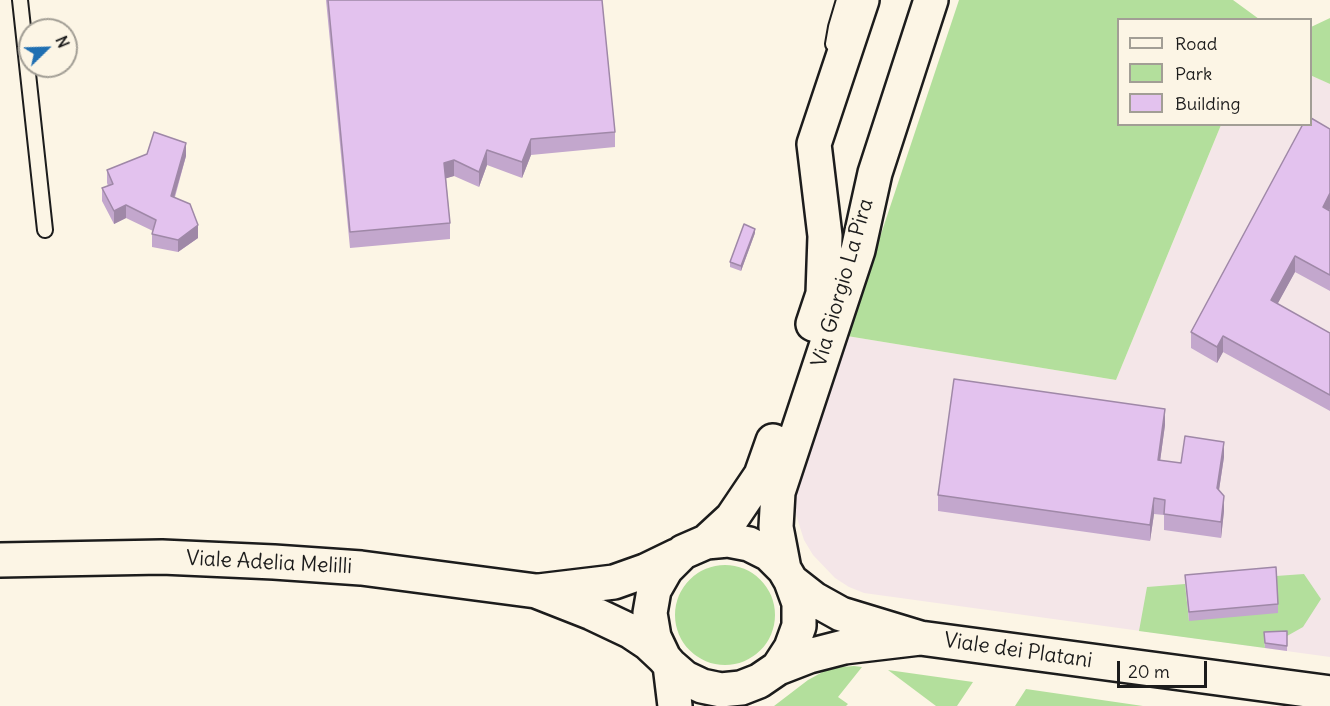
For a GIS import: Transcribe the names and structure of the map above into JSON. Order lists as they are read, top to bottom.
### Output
{
  "streets": {
    "main road": ["Via Giorgio La Pira", "Viale Adelia Melilli", "Viale dei Platani"]
  },
  "legend": ["Road", "Park", "Building"],
  "scale_bar": "20 m",
  "north": "top right"
}
